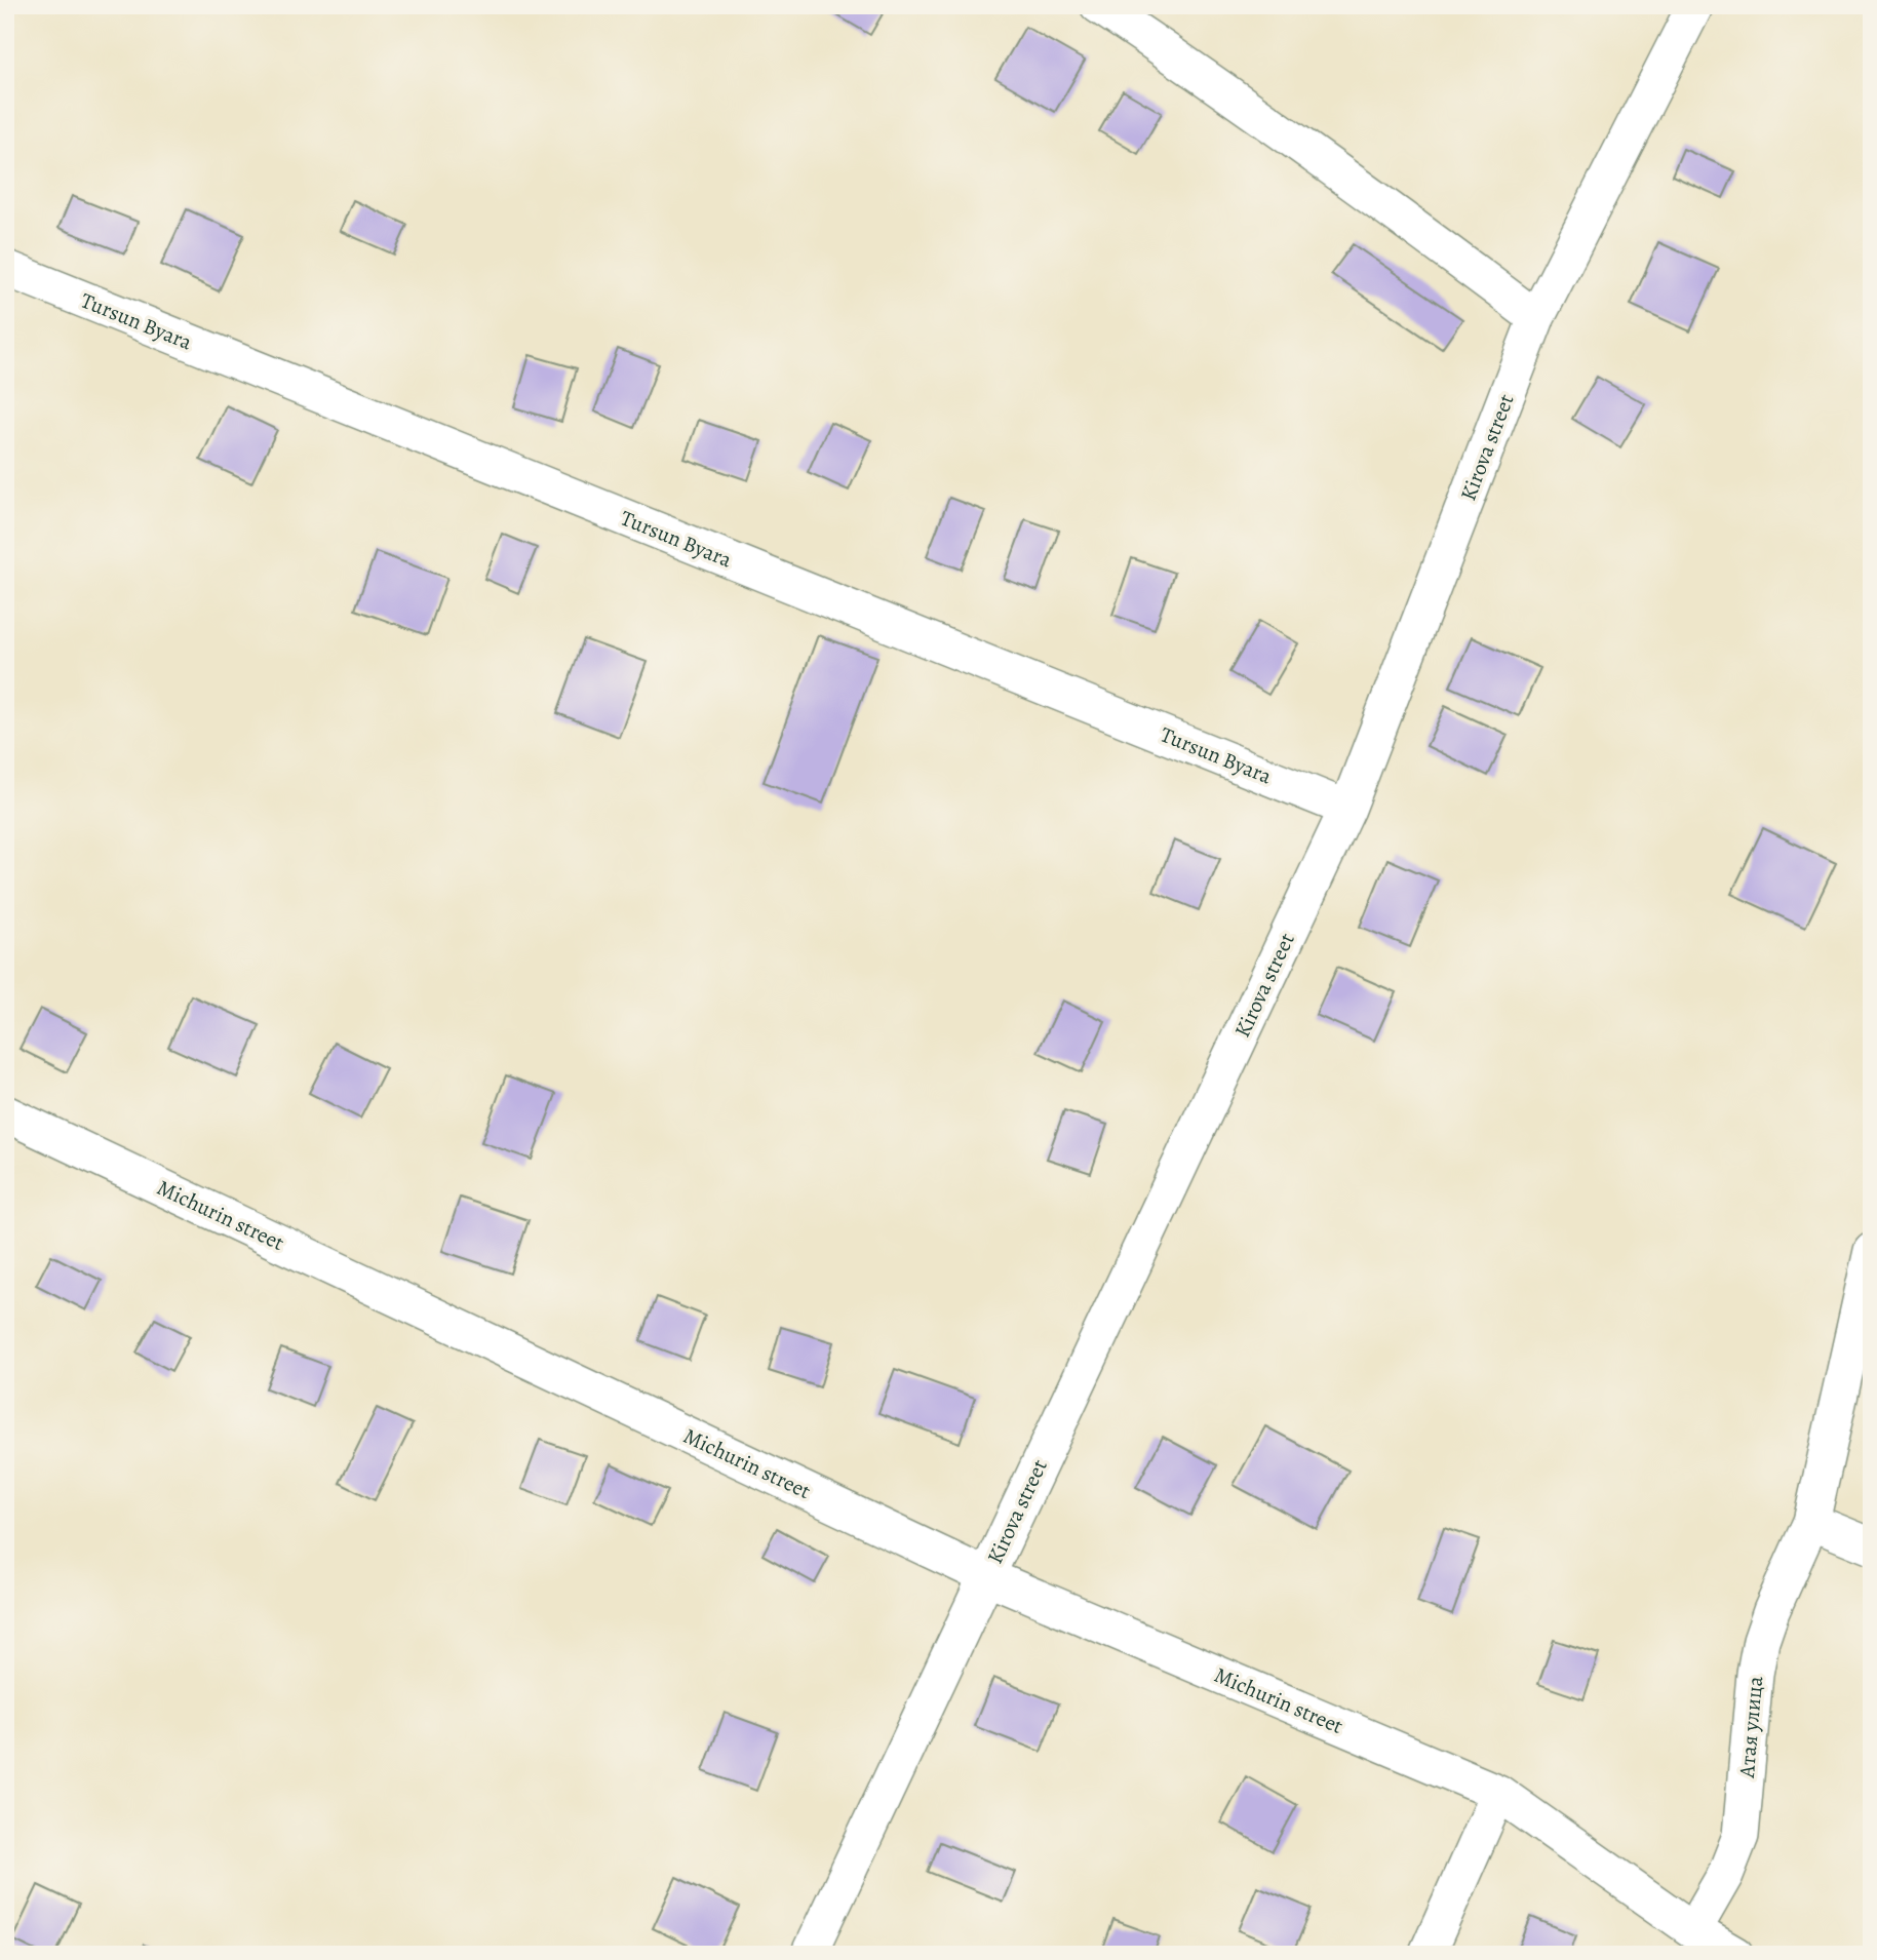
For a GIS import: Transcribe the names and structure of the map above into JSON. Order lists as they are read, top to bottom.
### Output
{
  "streets": {
    "street": [
      "Tursun Byara",
      "Kirova street",
      "Michurin street",
      "Атая улица"
    ]
  },
  "crossings": [
    ["Tursun Byara", "Kirova street"],
    ["Kirova street", "Michurin street"]
  ]
}
